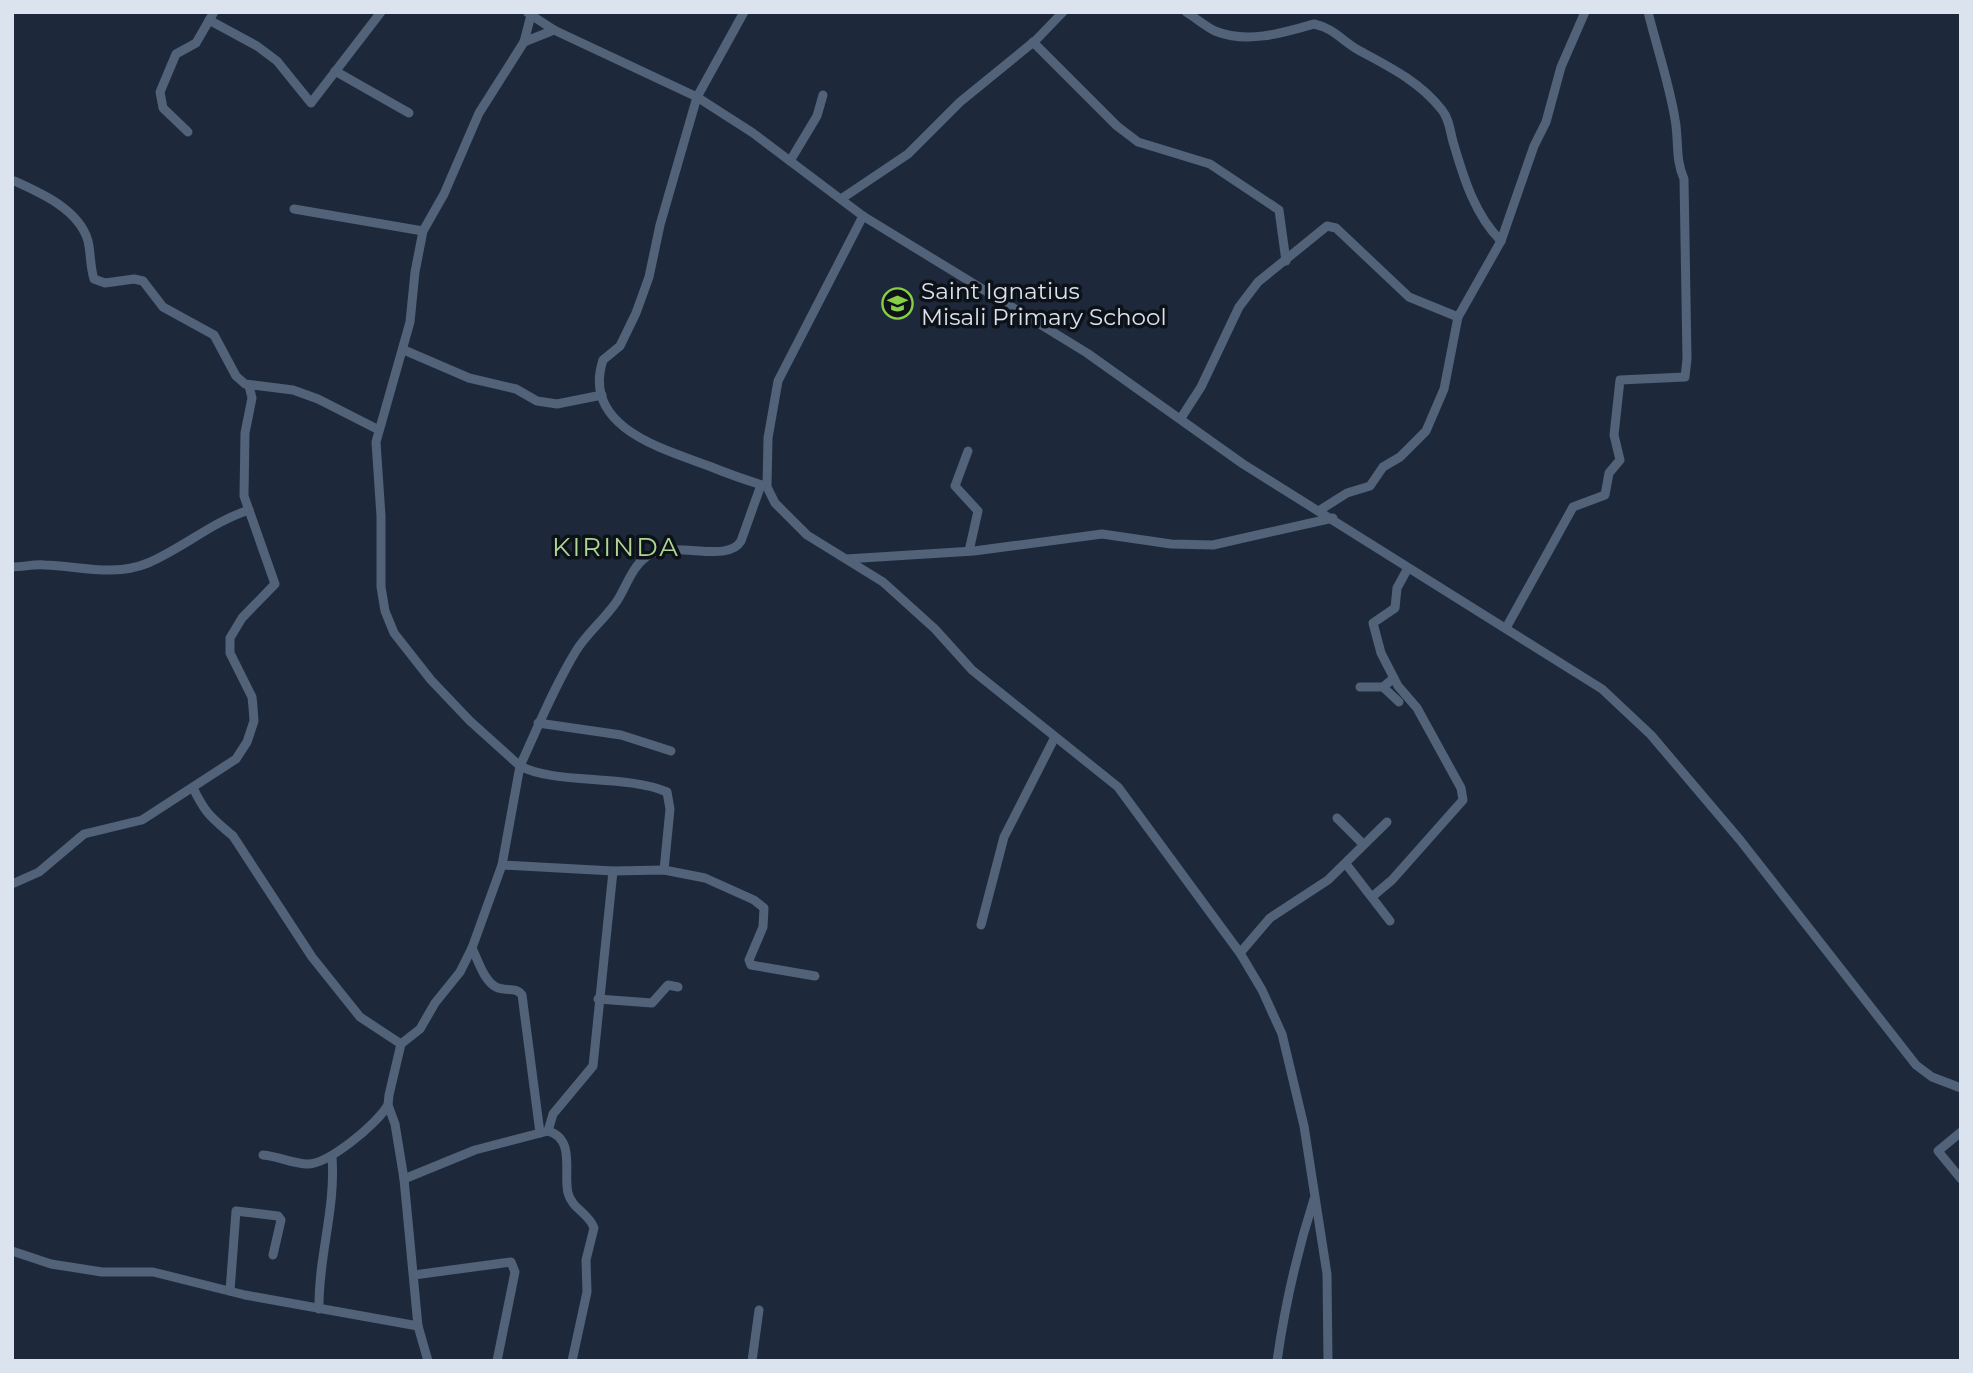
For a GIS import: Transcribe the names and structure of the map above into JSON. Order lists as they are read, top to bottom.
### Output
{
  "districts": ["KIRINDA"],
  "places": {
    "school or university": ["Saint Ignatius Misali Primary School"]
  }
}
